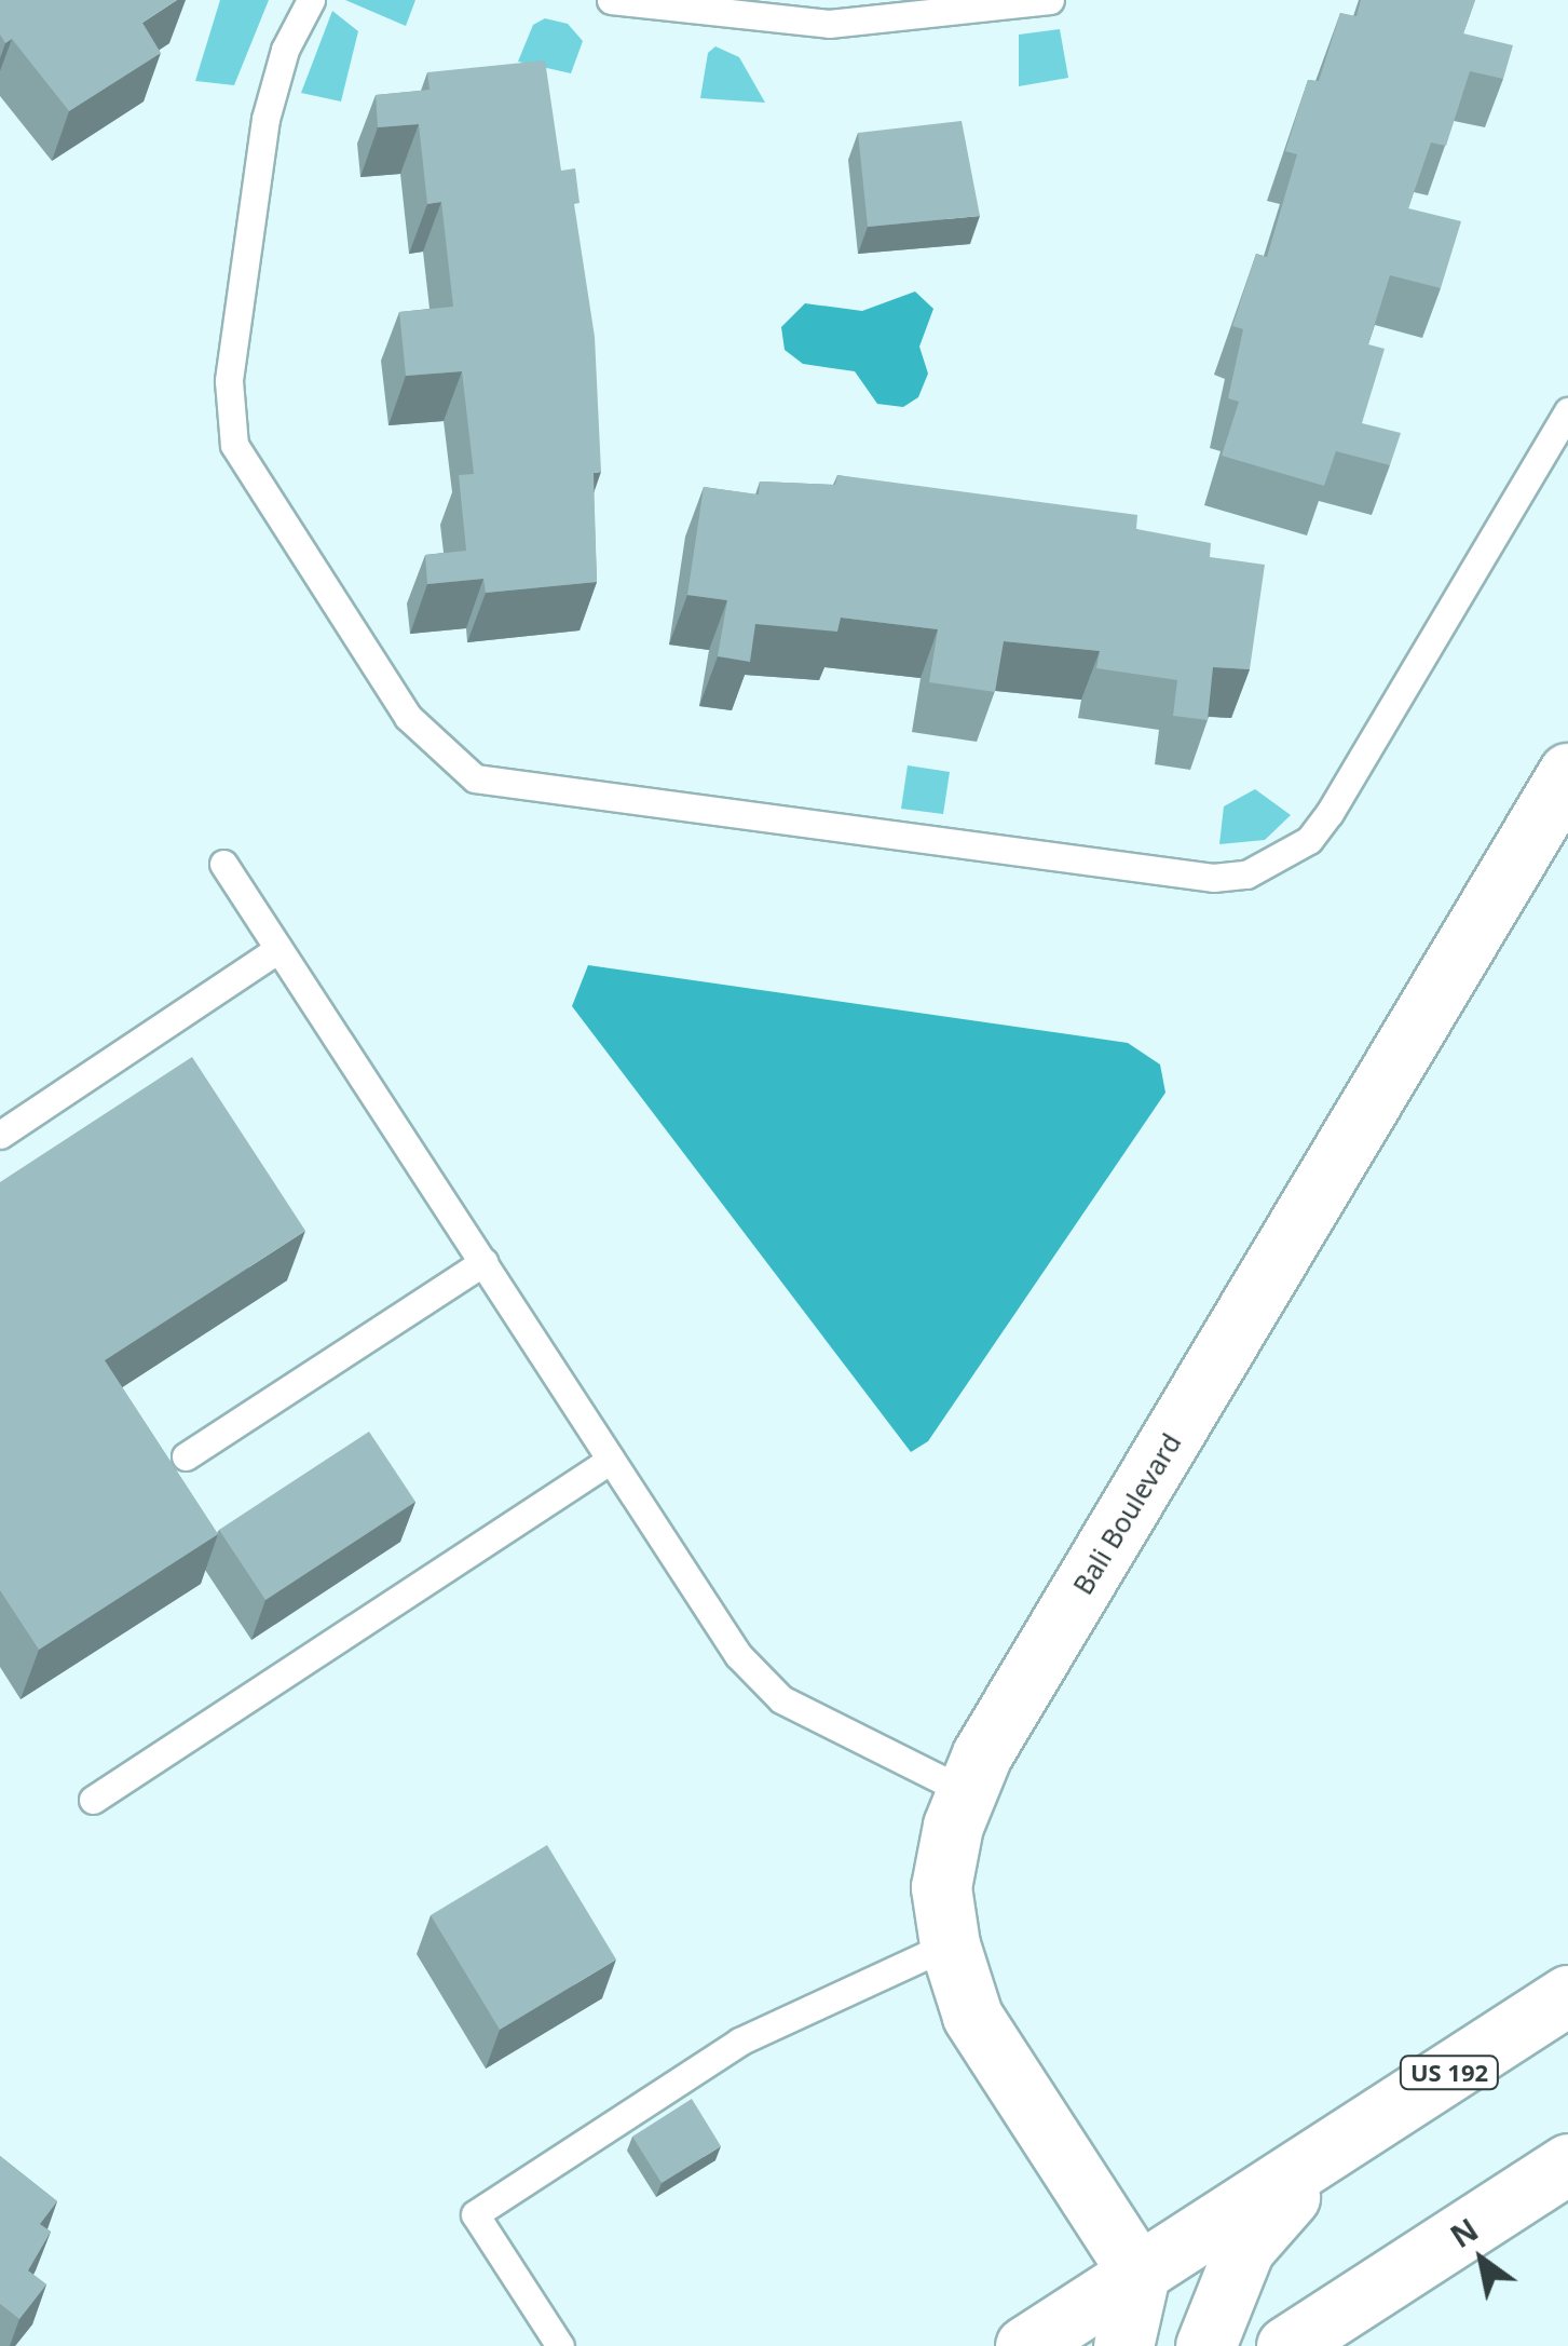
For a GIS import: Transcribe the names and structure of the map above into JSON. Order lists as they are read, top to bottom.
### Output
{
  "streets": {
    "main road": ["Bali Boulevard", "US 192"]
  },
  "crossings": [
    ["Bali Boulevard", "US 192"]
  ],
  "north": "top left"
}
